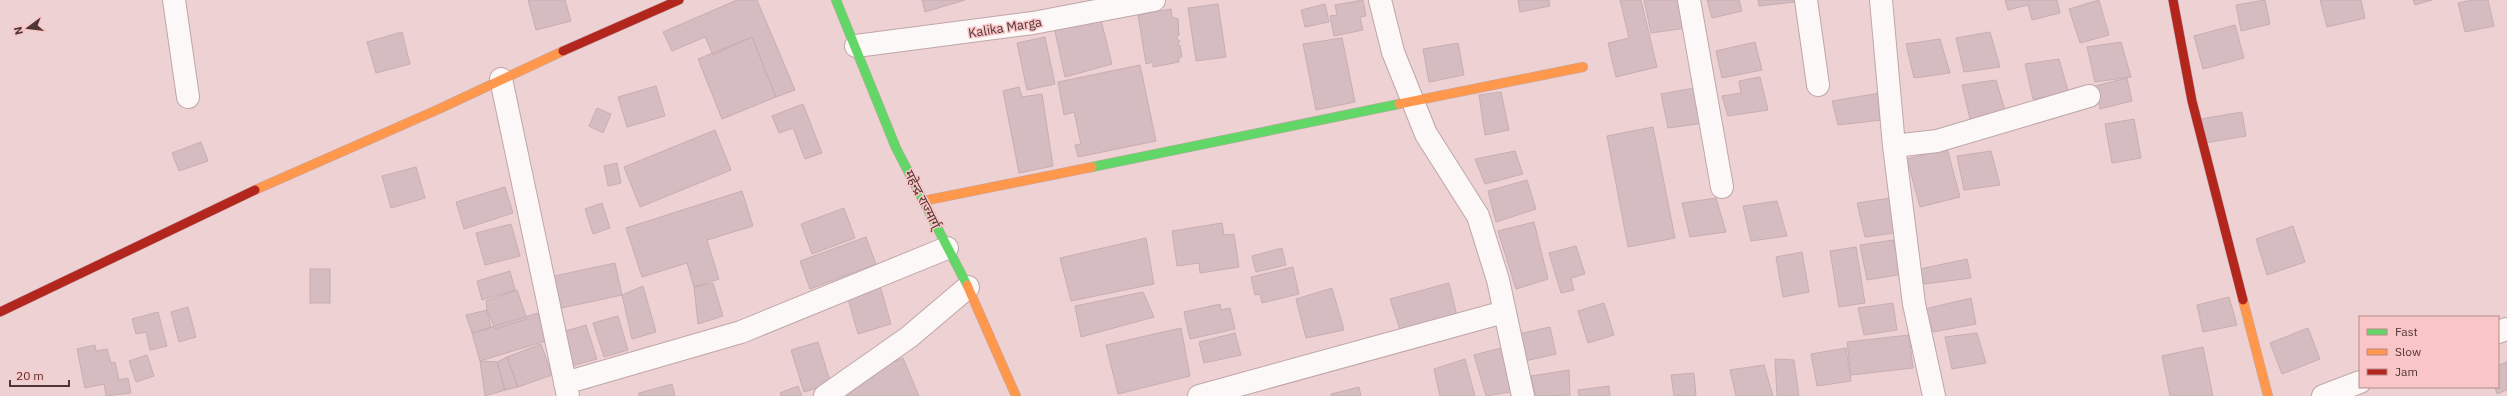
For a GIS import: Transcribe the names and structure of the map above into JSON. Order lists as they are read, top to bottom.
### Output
{
  "streets": {
    "main road": ["महेन्द्र राज्मार्ग्"],
    "street": ["Kalika Marga"]
  },
  "crossings": [
    ["Kalika Marga", "महेन्द्र राज्मार्ग्"]
  ],
  "legend": ["Fast", "Slow", "Jam"],
  "scale_bar": "20 m",
  "north": "left"
}
